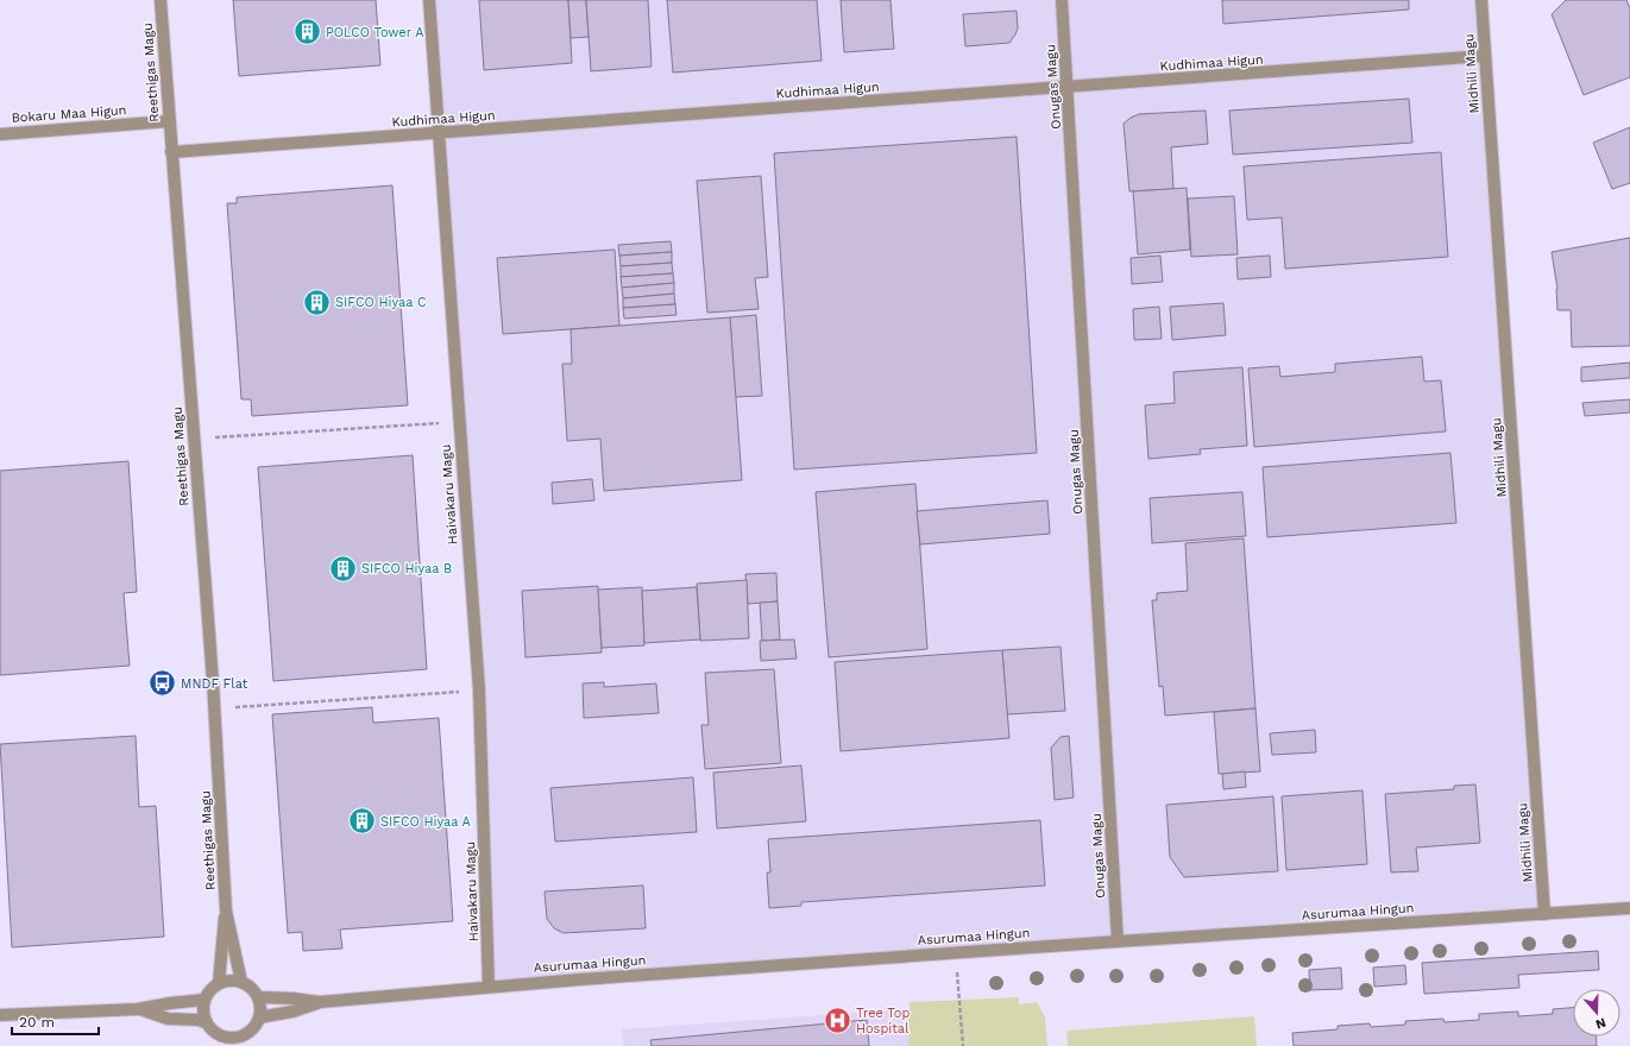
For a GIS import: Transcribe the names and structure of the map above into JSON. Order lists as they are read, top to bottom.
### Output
{
  "streets": {
    "street": [
      "Kudhimaa Higun",
      "Reethigas Magu",
      "Midhili Magu",
      "Onugas Magu",
      "Bokaru Maa Higun",
      "Haivakaru Magu",
      "Asurumaa Hingun"
    ]
  },
  "crossings": [
    ["Kudhimaa Higun", "Reethigas Magu"],
    ["Kudhimaa Higun", "Midhili Magu"],
    ["Kudhimaa Higun", "Onugas Magu"],
    ["Kudhimaa Higun", "Haivakaru Magu"],
    ["Reethigas Magu", "Bokaru Maa Higun"],
    ["Reethigas Magu", "Asurumaa Hingun"],
    ["Midhili Magu", "Asurumaa Hingun"],
    ["Onugas Magu", "Asurumaa Hingun"],
    ["Haivakaru Magu", "Asurumaa Hingun"]
  ],
  "places": {
    "building": [
      "POLCO Tower A",
      "SIFCO Hiyaa C",
      "SIFCO Hiyaa B",
      "SIFCO Hiyaa A"
    ],
    "bus stop": ["MNDF Flat"],
    "hospital": ["Tree Top Hospital"]
  },
  "scale_bar": "20 m",
  "north": "bottom"
}
